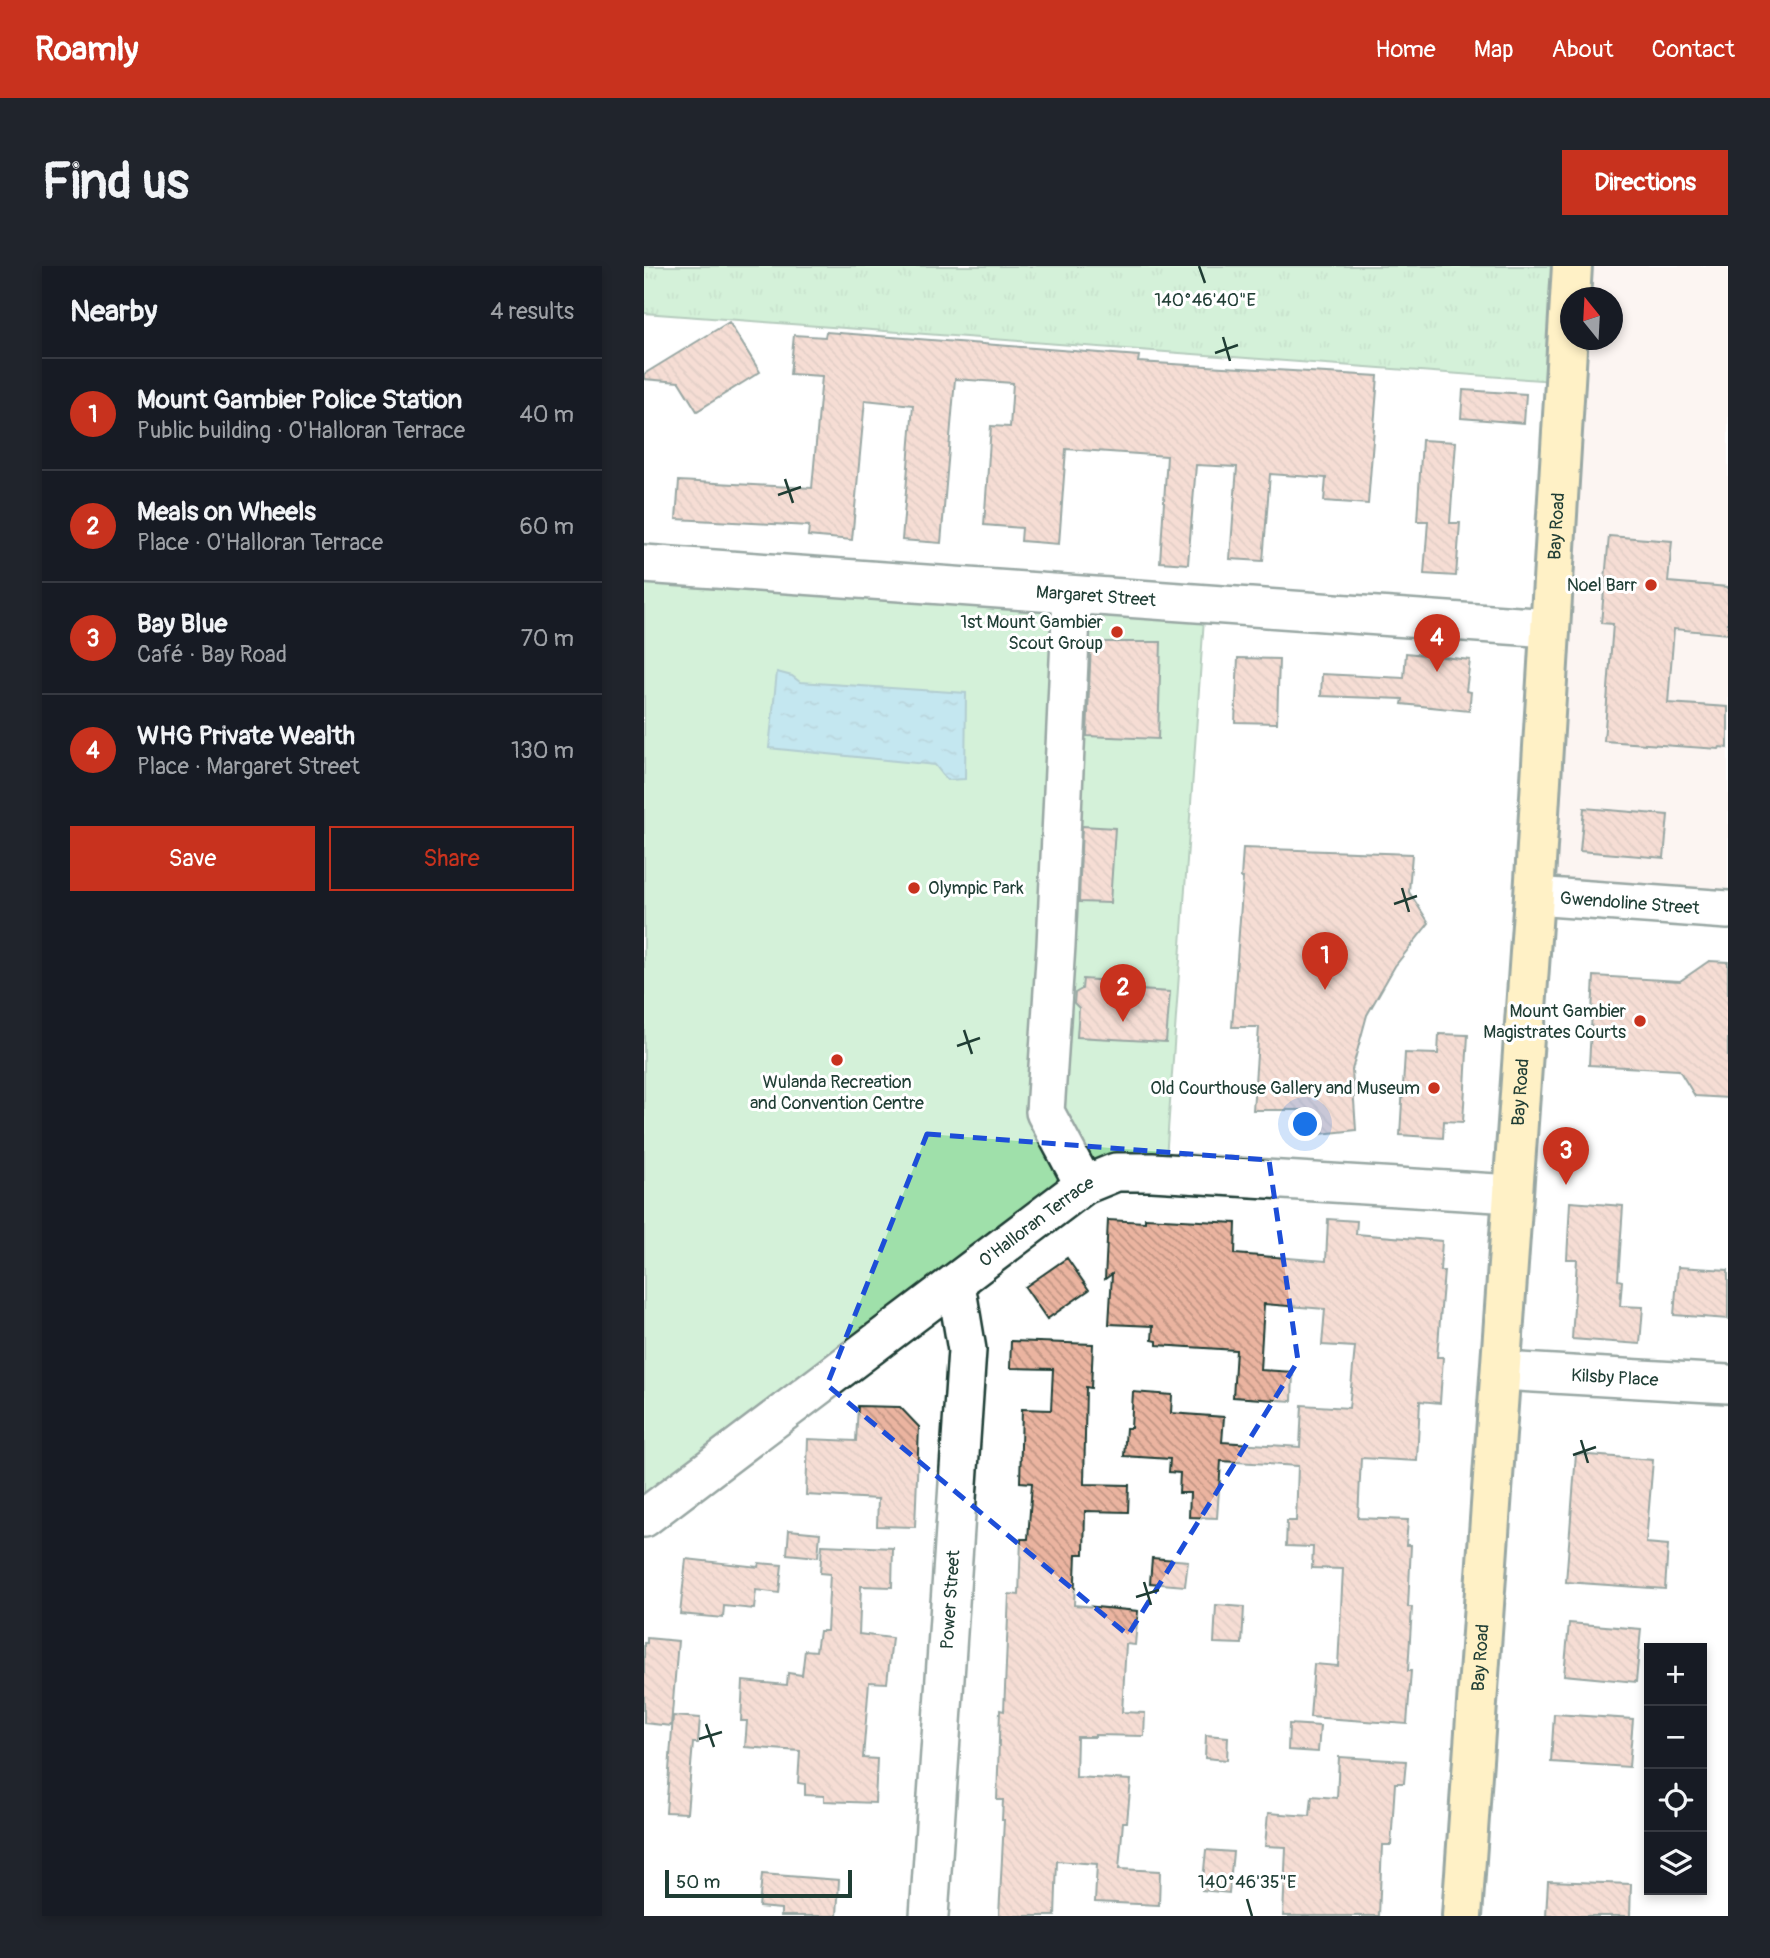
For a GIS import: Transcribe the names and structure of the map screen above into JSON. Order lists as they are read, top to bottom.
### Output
{
  "streets": {
    "main road": ["Bay Road"],
    "street": [
      "Margaret Street",
      "Gwendoline Street",
      "O'Halloran Terrace",
      "Kilsby Place",
      "Power Street"
    ]
  },
  "crossings": [
    ["Bay Road", "Margaret Street"],
    ["Bay Road", "Gwendoline Street"],
    ["Bay Road", "O'Halloran Terrace"],
    ["Bay Road", "Kilsby Place"],
    ["O'Halloran Terrace", "Power Street"]
  ],
  "places": [
    "Noel Barr",
    "1st Mount Gambier Scout Group",
    "Olympic Park",
    "Mount Gambier Magistrates Courts",
    "Wulanda Recreation and Convention Centre",
    "Old Courthouse Gallery and Museum"
  ],
  "scale_bar": "50 m",
  "north": "top",
  "page": {
    "header": "Roamly",
    "nav": [
      "Home",
      "Map",
      "About",
      "Contact"
    ],
    "buttons": [
      "Directions",
      ["Save", "Share"]
    ],
    "title": "Find us",
    "heading": ["Nearby", "4 results"],
    "list": [
      {
        "mark": "1",
        "name": "Mount Gambier Police Station",
        "note": "Public building · O'Halloran Terrace",
        "value": "40 m"
      },
      {
        "mark": "2",
        "name": "Meals on Wheels",
        "note": "Place · O'Halloran Terrace",
        "value": "60 m"
      },
      {
        "mark": "3",
        "name": "Bay Blue",
        "note": "Café · Bay Road",
        "value": "70 m"
      },
      {
        "mark": "4",
        "name": "WHG Private Wealth",
        "note": "Place · Margaret Street",
        "value": "130 m"
      }
    ],
    "pins": [
      "4",
      "1",
      "2",
      "3"
    ],
    "map_buttons": ["+", "−"],
    "scale": "50 m"
  },
  "coordinates": ["140°46'40\"E", "140°46'35\"E"]
}
